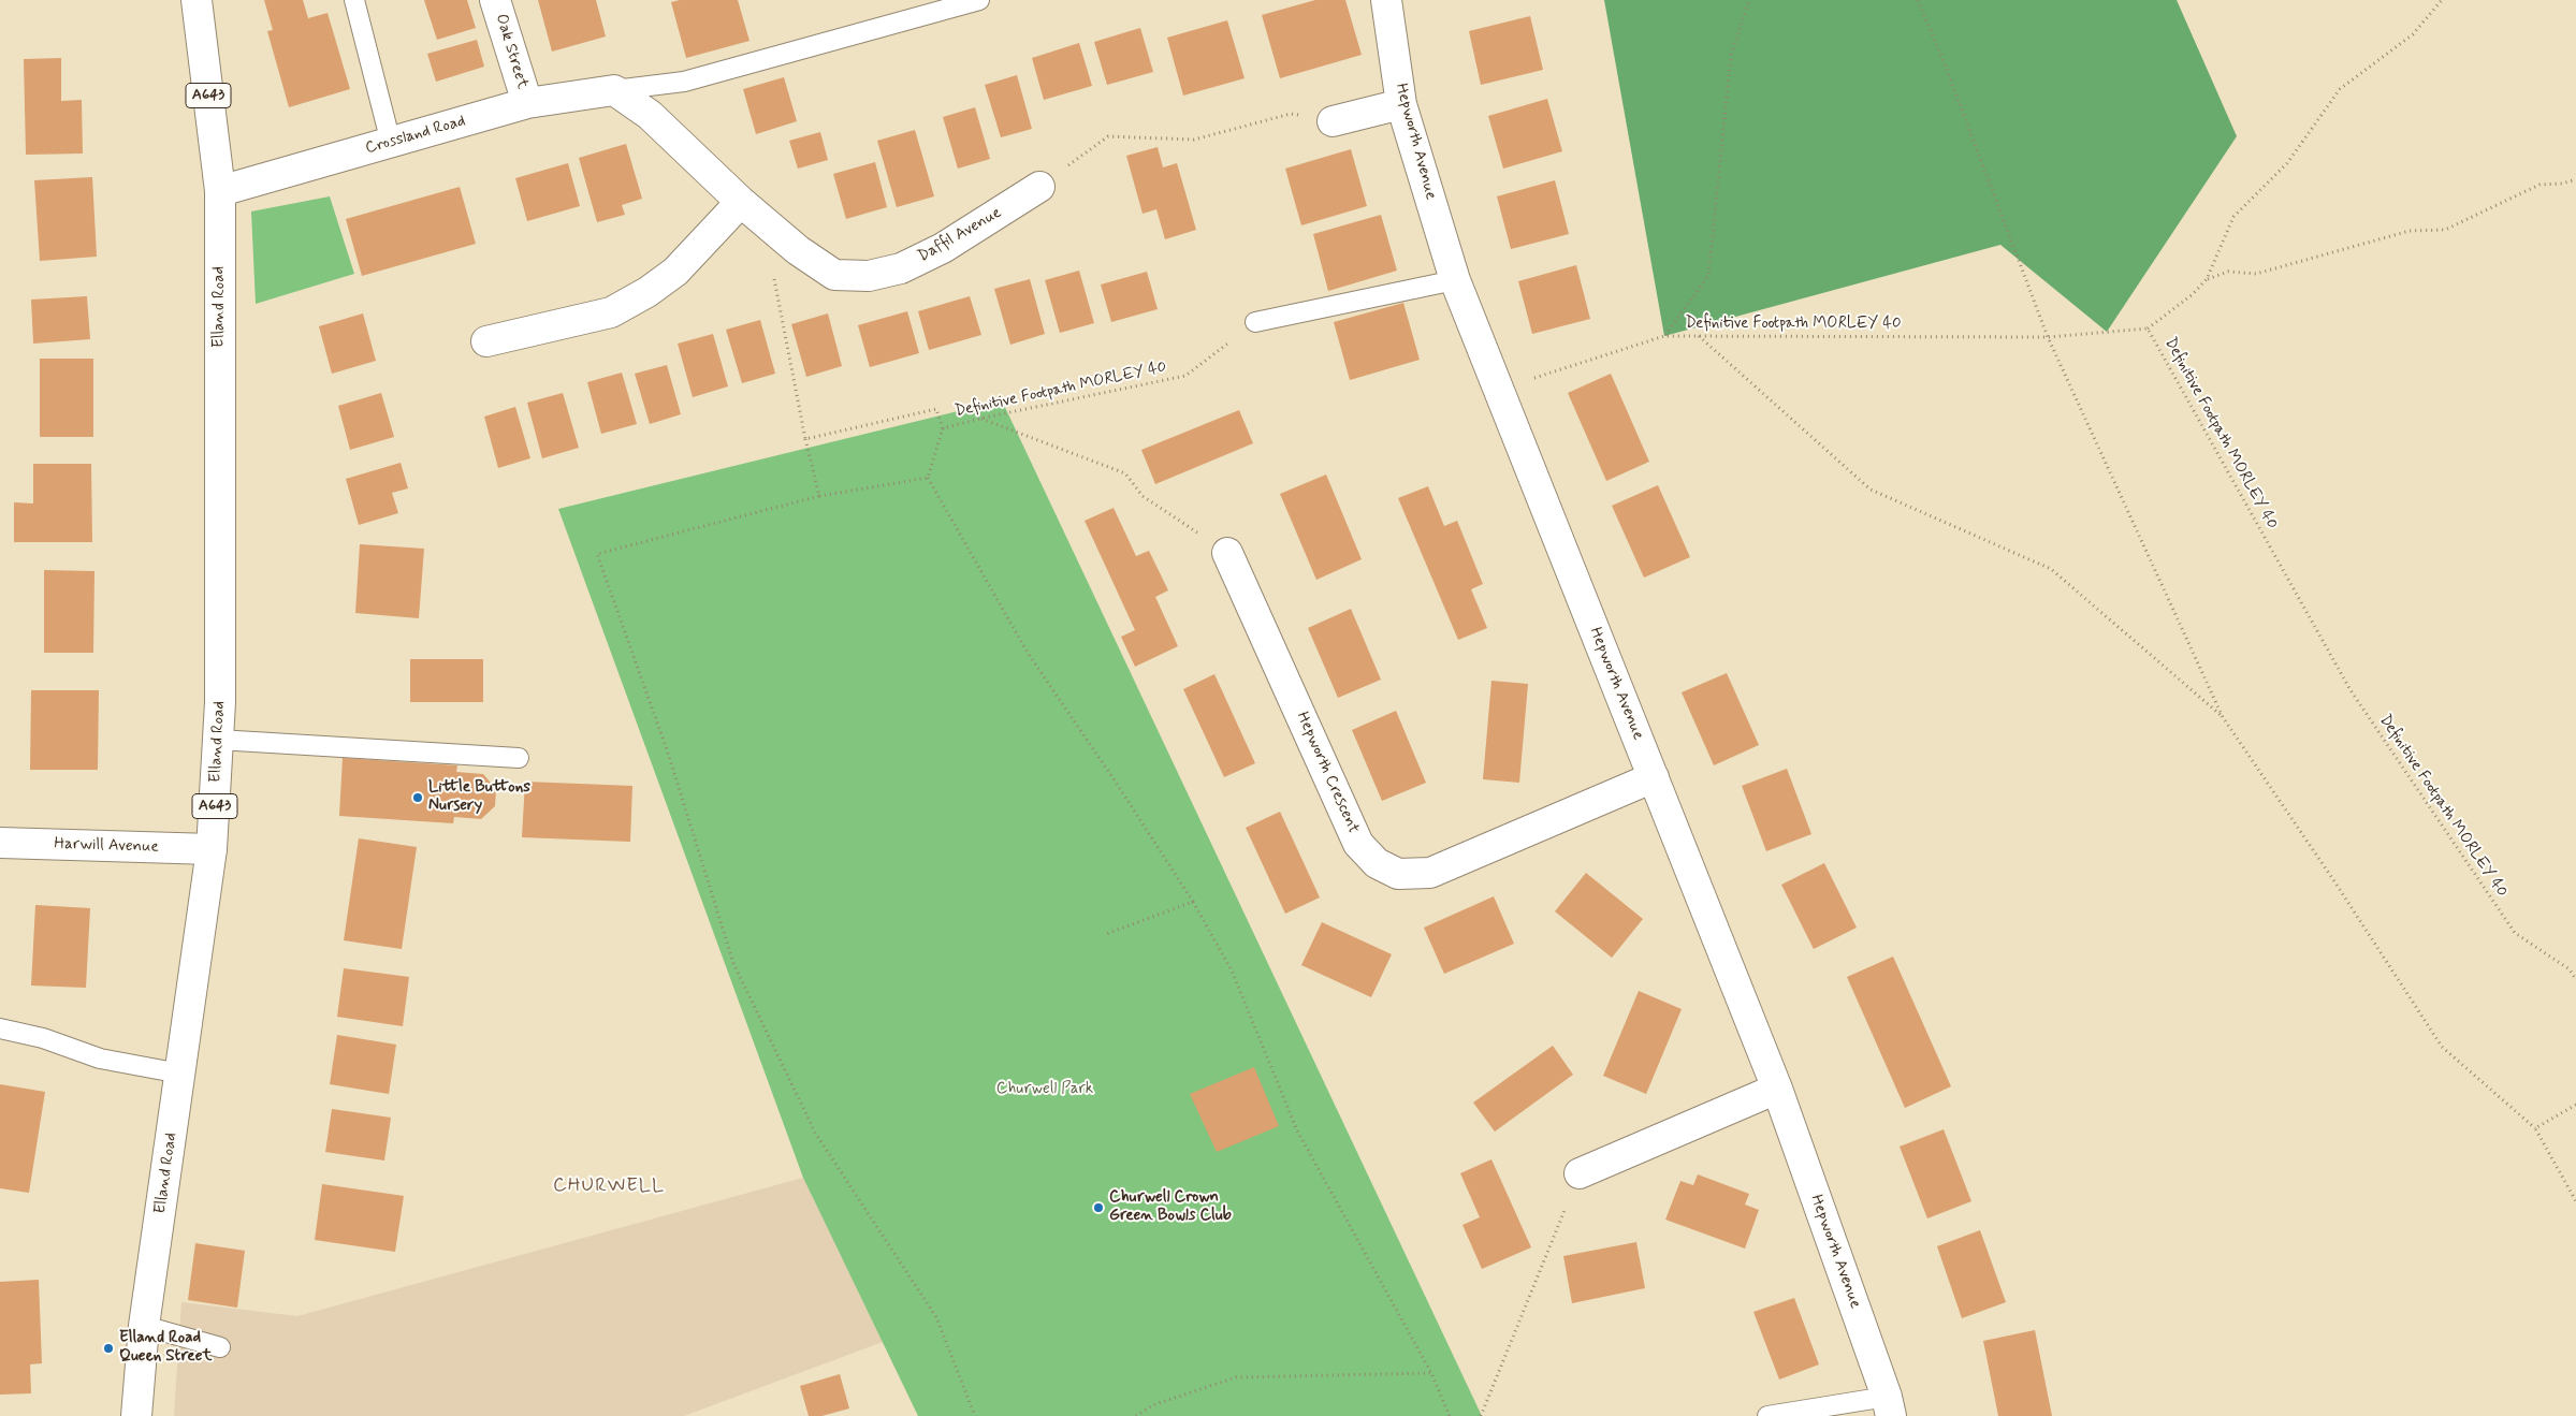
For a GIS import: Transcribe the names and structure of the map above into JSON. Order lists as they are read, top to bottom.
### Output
{
  "streets": {
    "street": [
      "Oak Street",
      "A643",
      "Crossland Road",
      "Hepworth Avenue",
      "Daffil Avenue",
      "Elland Road",
      "Hepworth Crescent",
      "Harwill Avenue"
    ],
    "path": ["Definitive Footpath MORLEY 40"]
  },
  "crossings": [
    ["Oak Street", "Crossland Road"],
    ["A643", "Crossland Road"],
    ["A643", "Elland Road"],
    ["Crossland Road", "Daffil Avenue"],
    ["Crossland Road", "Elland Road"],
    ["Hepworth Avenue", "Definitive Footpath MORLEY 40"],
    ["Hepworth Avenue", "Hepworth Crescent"],
    ["Elland Road", "Harwill Avenue"]
  ],
  "districts": ["CHURWELL"],
  "parks": ["Churwell Park"],
  "places": ["Little Buttons Nursery", "Churwell Crown Green Bowls Club", "Elland Road Queen Street"]
}
